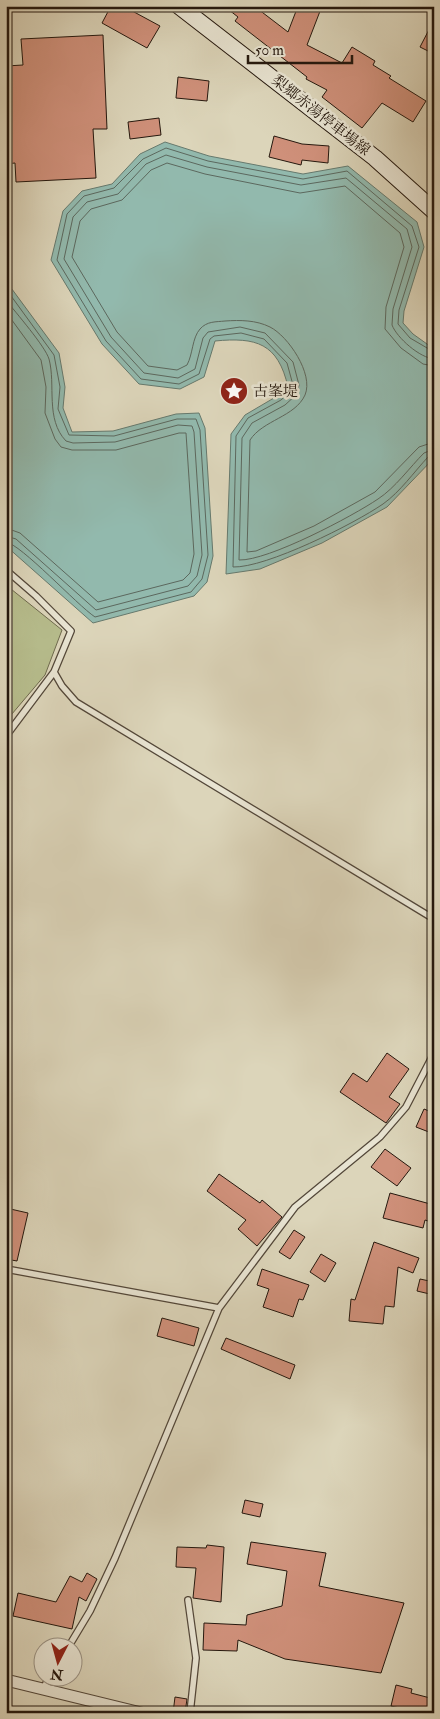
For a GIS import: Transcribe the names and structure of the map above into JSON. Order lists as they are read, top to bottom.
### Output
{
  "streets": {
    "main road": ["梨郷赤湯停車場線"]
  },
  "places": {
    "place": ["古峯堤"]
  },
  "scale_bar": "50 m",
  "north": "bottom"
}
